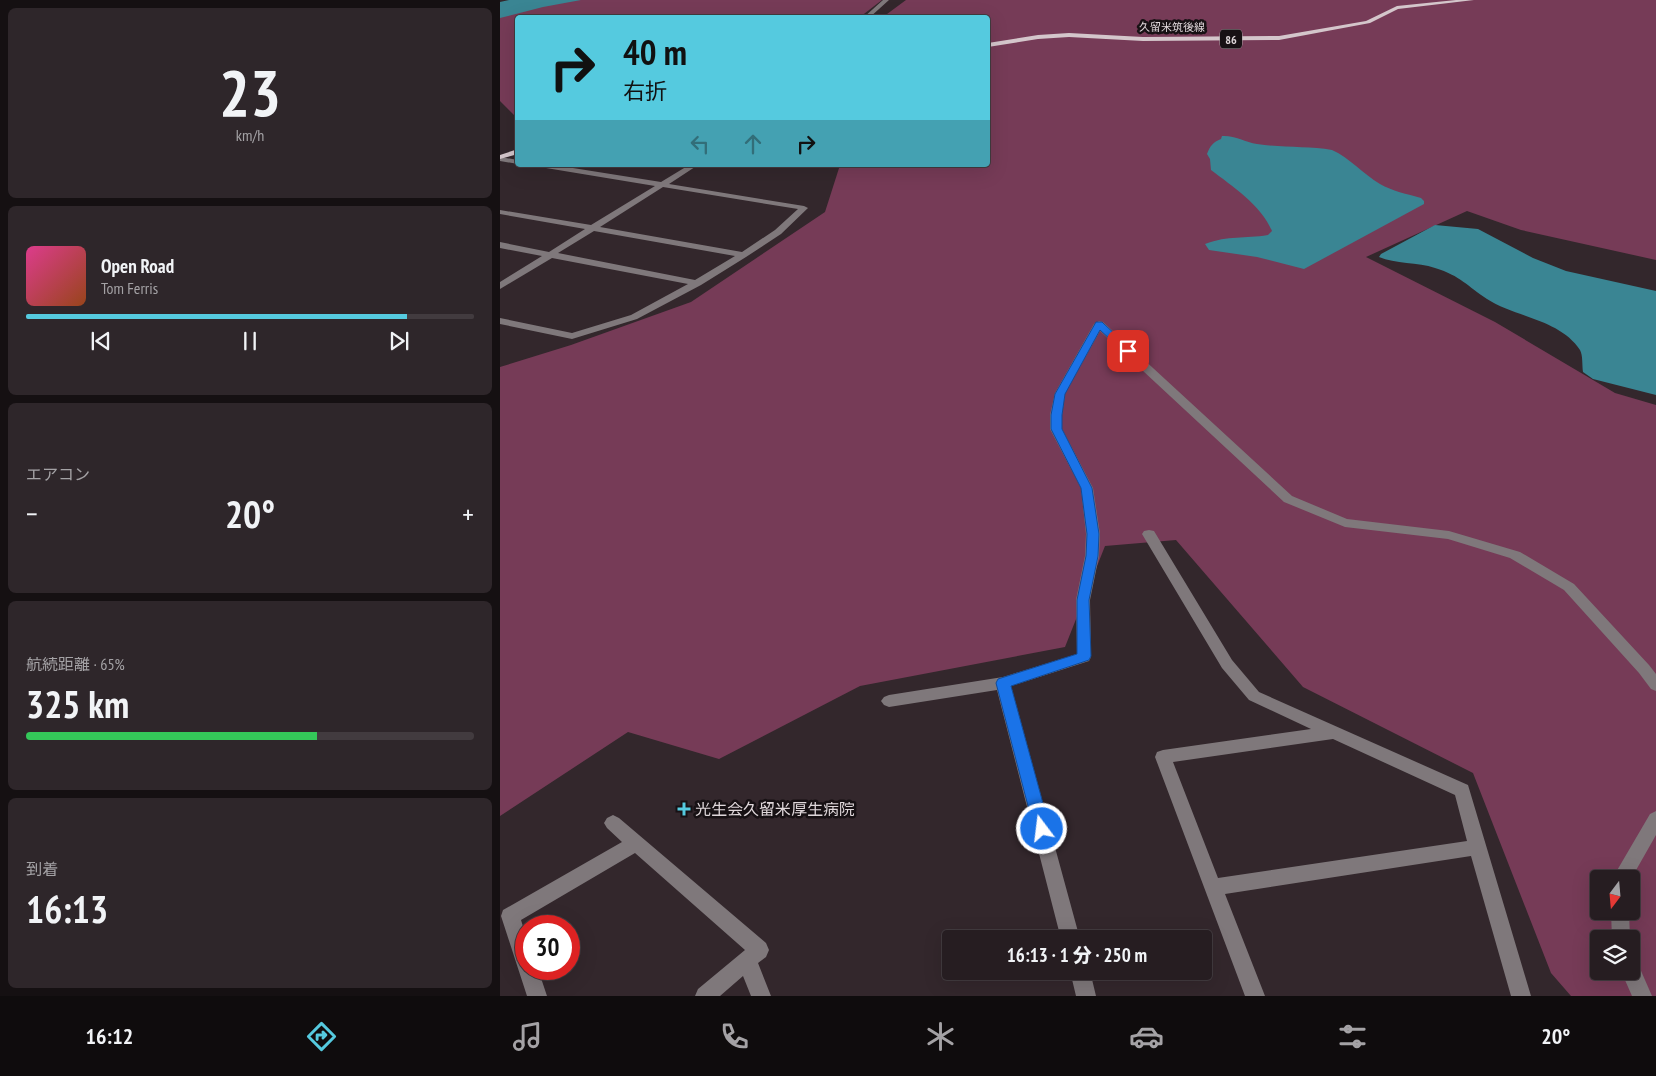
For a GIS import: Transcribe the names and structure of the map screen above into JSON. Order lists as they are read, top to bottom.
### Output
{
  "streets": {
    "main road": ["久留米筑後線", "86"]
  },
  "places": {
    "health": ["光生会久留米厚生病院"]
  },
  "north": "bottom",
  "page": {
    "tile": [
      ["23", "km/h"],
      "エアコン",
      ["航続距離 · 65%", "325 km"],
      ["到着", "16:13"]
    ],
    "turn": ["40 m", "右折"],
    "song": ["Open Road", "Tom Ferris"],
    "heat": ["−", "20°", "+"],
    "limit": "30",
    "trip": "16:13 · 1 分 · 250 m",
    "tabs": ["16:12", "20°"]
  }
}
